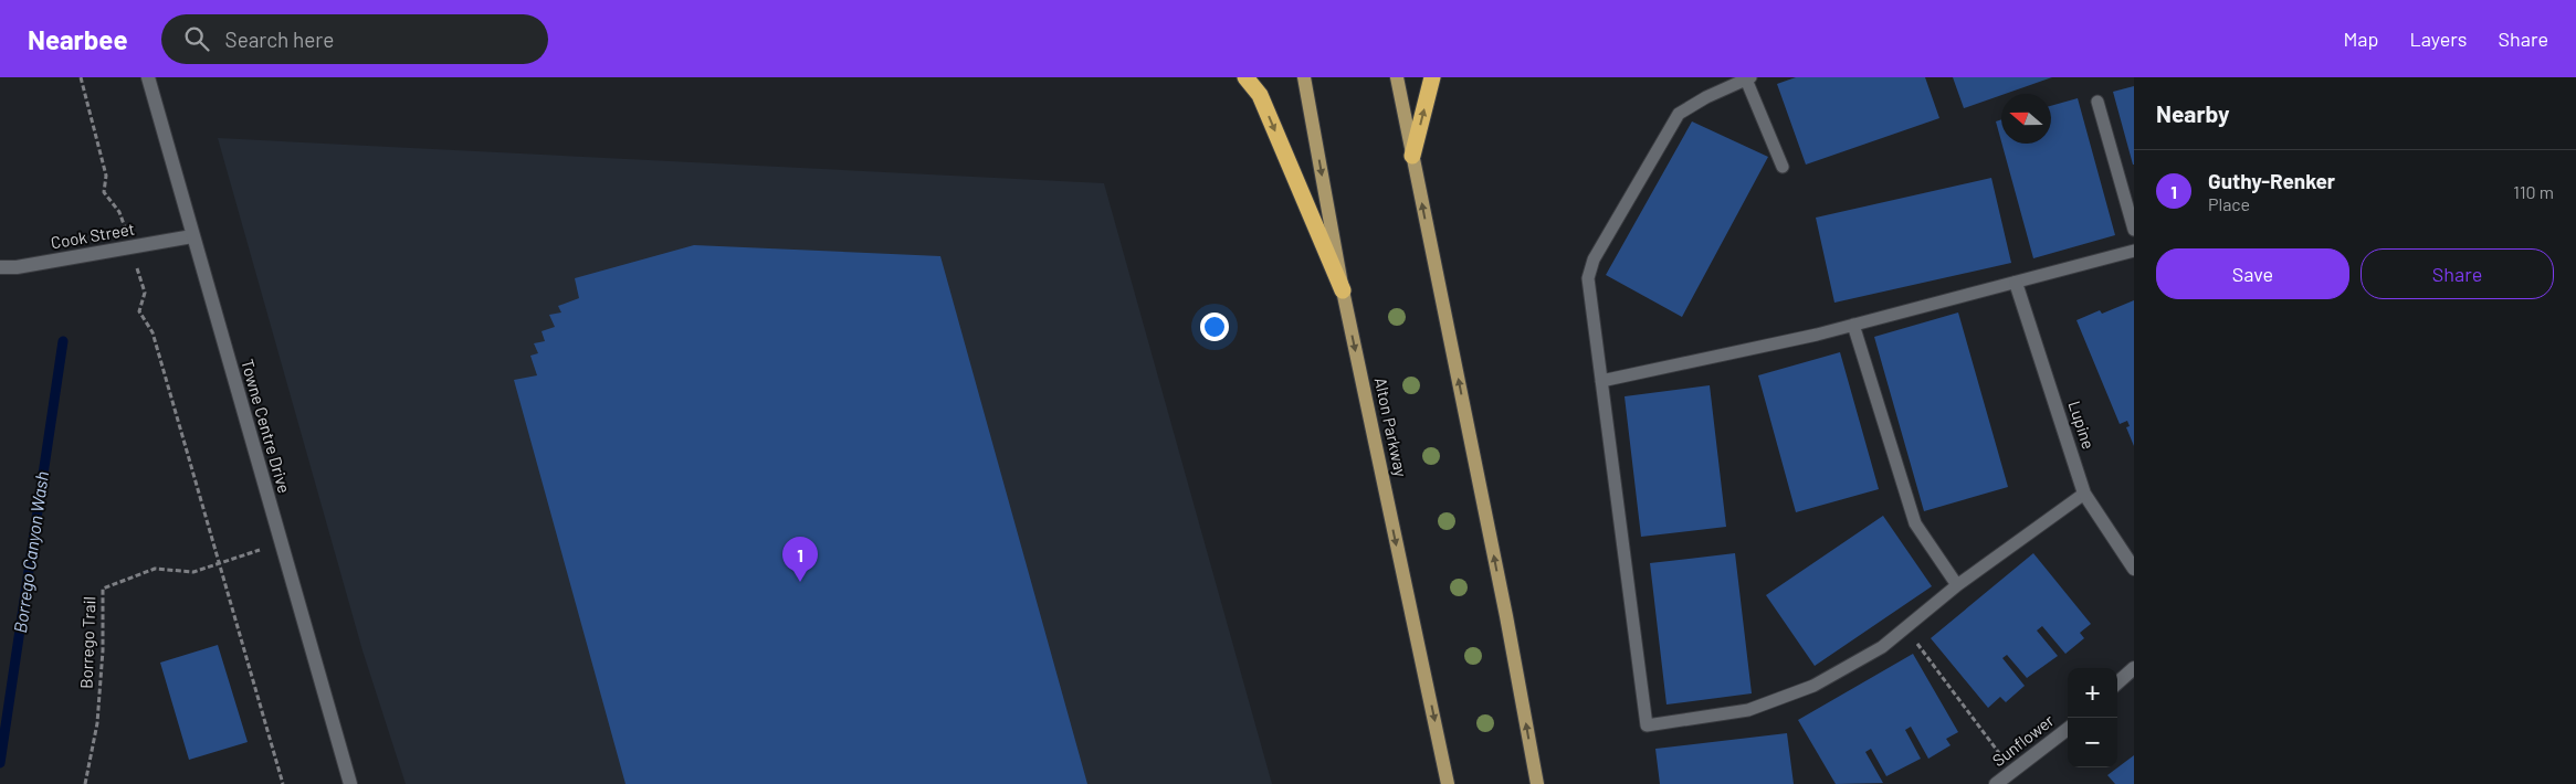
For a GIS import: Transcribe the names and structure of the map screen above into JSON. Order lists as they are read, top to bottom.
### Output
{
  "streets": {
    "main road": ["Alton Parkway"],
    "street": [
      "Cook Street",
      "Lupine",
      "Towne Centre Drive",
      "Sunflower"
    ],
    "path": ["Borrego Trail"]
  },
  "crossings": [
    ["Cook Street", "Towne Centre Drive"],
    ["Towne Centre Drive", "Borrego Trail"]
  ],
  "water": ["Borrego Canyon Wash"],
  "north": "left",
  "page": {
    "header": "Nearbee",
    "search": "Search here",
    "nav": ["Map", "Layers", "Share"],
    "heading": "Nearby",
    "list": [
      {
        "mark": "1",
        "name": "Guthy-Renker",
        "note": "Place",
        "value": "110 m"
      }
    ],
    "buttons": ["Save", "Share"],
    "pins": "1",
    "map_buttons": ["+", "−"]
  }
}
